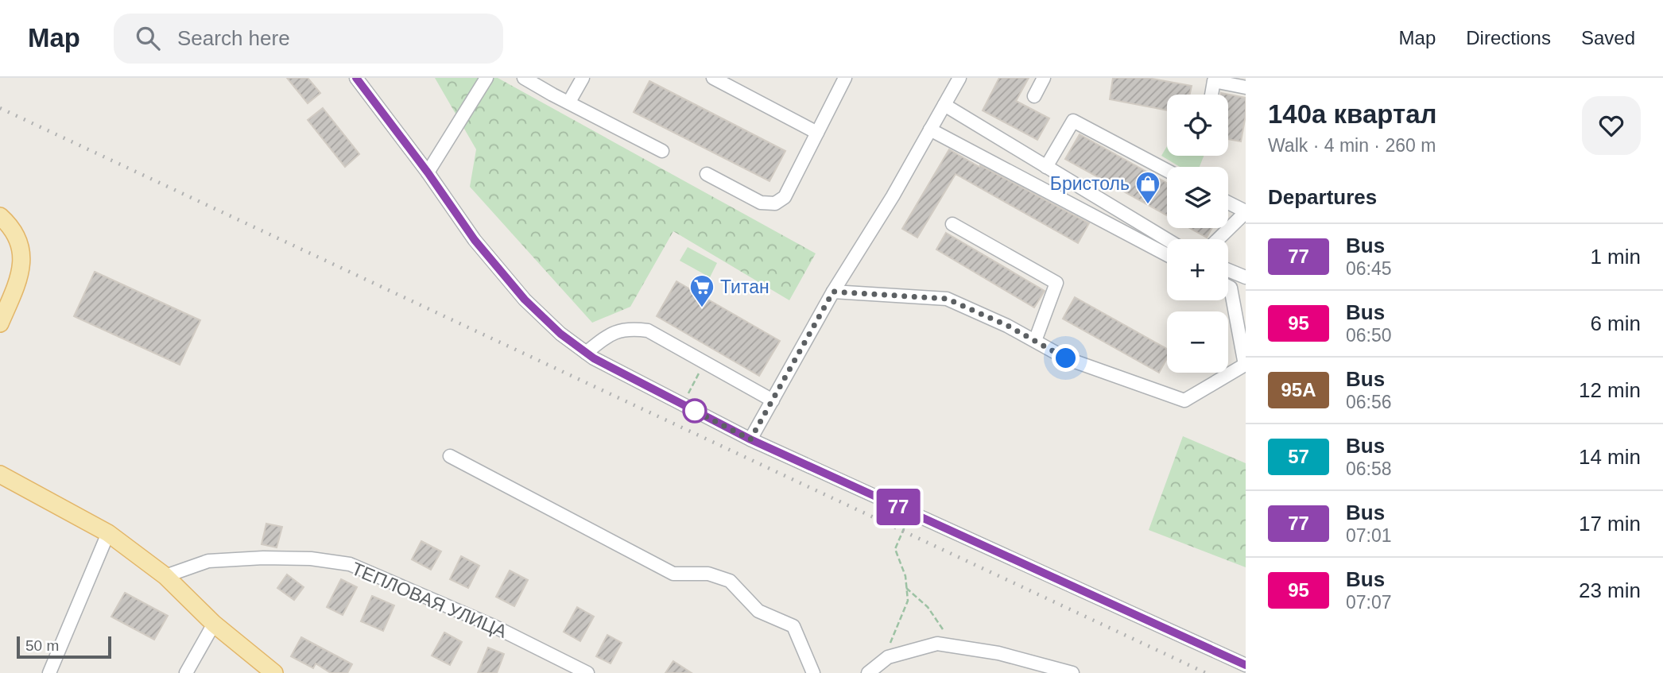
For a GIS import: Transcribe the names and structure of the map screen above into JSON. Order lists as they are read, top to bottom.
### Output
{
  "streets": {
    "street": ["ТЕПЛОВАЯ УЛИЦА"]
  },
  "places": {
    "shop": ["Бристоль"],
    "supermarket": ["Титан"]
  },
  "lines": ["bus line 77"],
  "scale_bar": "50 m",
  "page": {
    "header": "Map",
    "search": "Search here",
    "nav": ["Map", "Directions", "Saved"],
    "on_map": "77",
    "heading": [
      ["140а квартал", "Walk · 4 min · 260 m"],
      "Departures"
    ],
    "map_buttons": ["+", "−"],
    "list": [
      {
        "mark": "77",
        "name": "Bus",
        "note": "06:45",
        "value": "1 min"
      },
      {
        "mark": "95",
        "name": "Bus",
        "note": "06:50",
        "value": "6 min"
      },
      {
        "mark": "95А",
        "name": "Bus",
        "note": "06:56",
        "value": "12 min"
      },
      {
        "mark": "57",
        "name": "Bus",
        "note": "06:58",
        "value": "14 min"
      },
      {
        "mark": "77",
        "name": "Bus",
        "note": "07:01",
        "value": "17 min"
      },
      {
        "mark": "95",
        "name": "Bus",
        "note": "07:07",
        "value": "23 min"
      }
    ],
    "scale": "50 m"
  }
}
